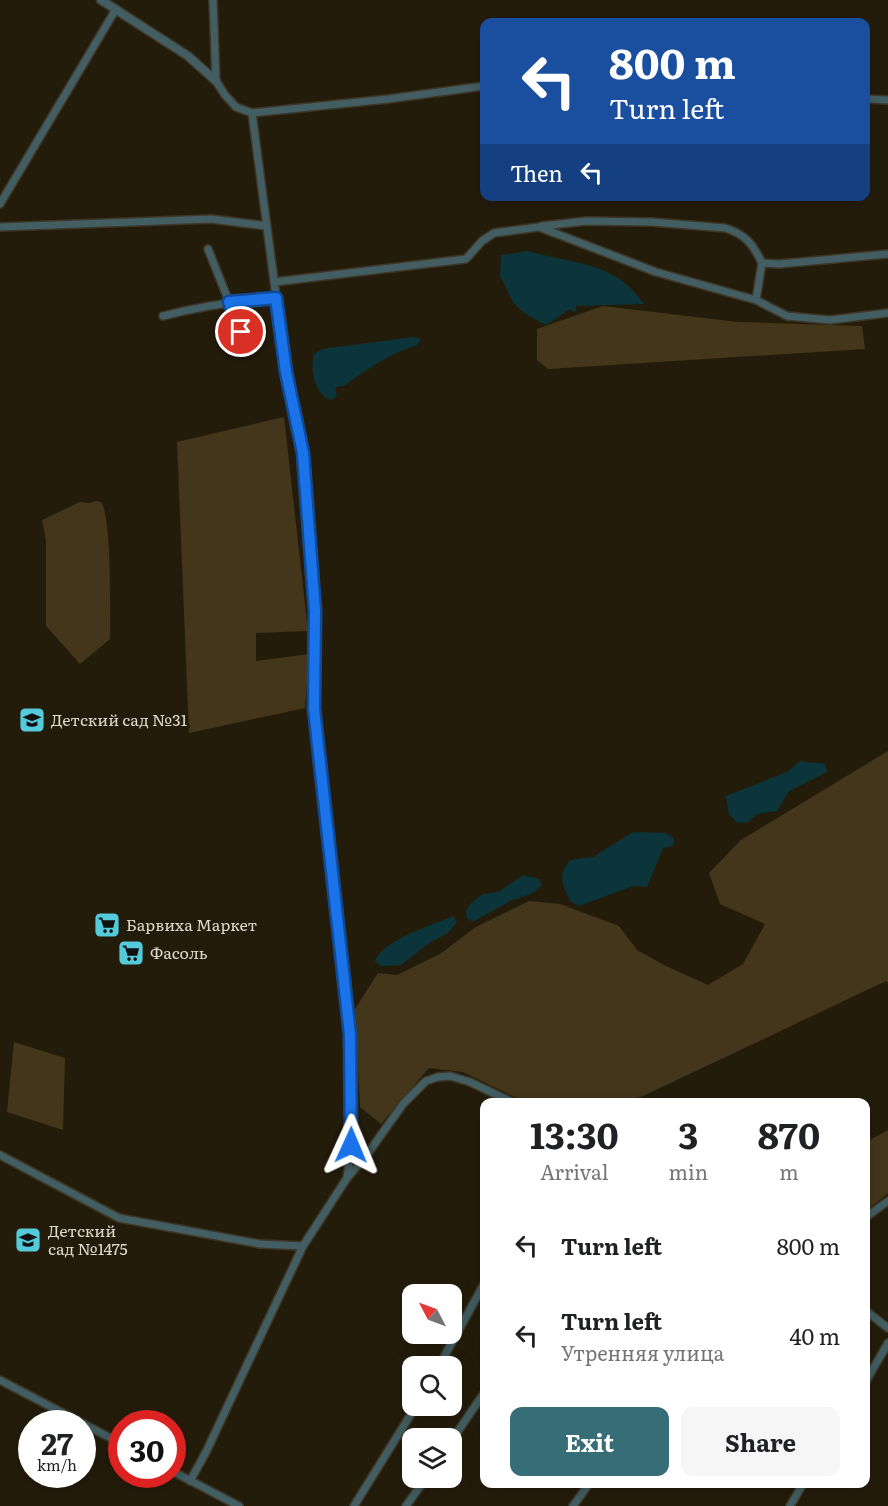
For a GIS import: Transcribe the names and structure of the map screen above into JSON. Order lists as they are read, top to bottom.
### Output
{
  "places": {
    "school or university": ["Детский сад №31", "Детский сад №1475"],
    "supermarket": ["Барвиха Маркет", "Фасоль"]
  },
  "north": "top left",
  "page": {
    "turn": ["800 m", "Turn left"],
    "then": "Then",
    "eta": [
      "13:30",
      "Arrival",
      "3",
      "min",
      "870",
      "m"
    ],
    "list": [
      {
        "name": "Turn left",
        "value": "800 m"
      },
      {
        "name": "Turn left",
        "note": "Утренняя улица",
        "value": "40 m"
      }
    ],
    "buttons": ["Exit", "Share"],
    "speed": "27 km/h",
    "limit": "30"
  }
}
